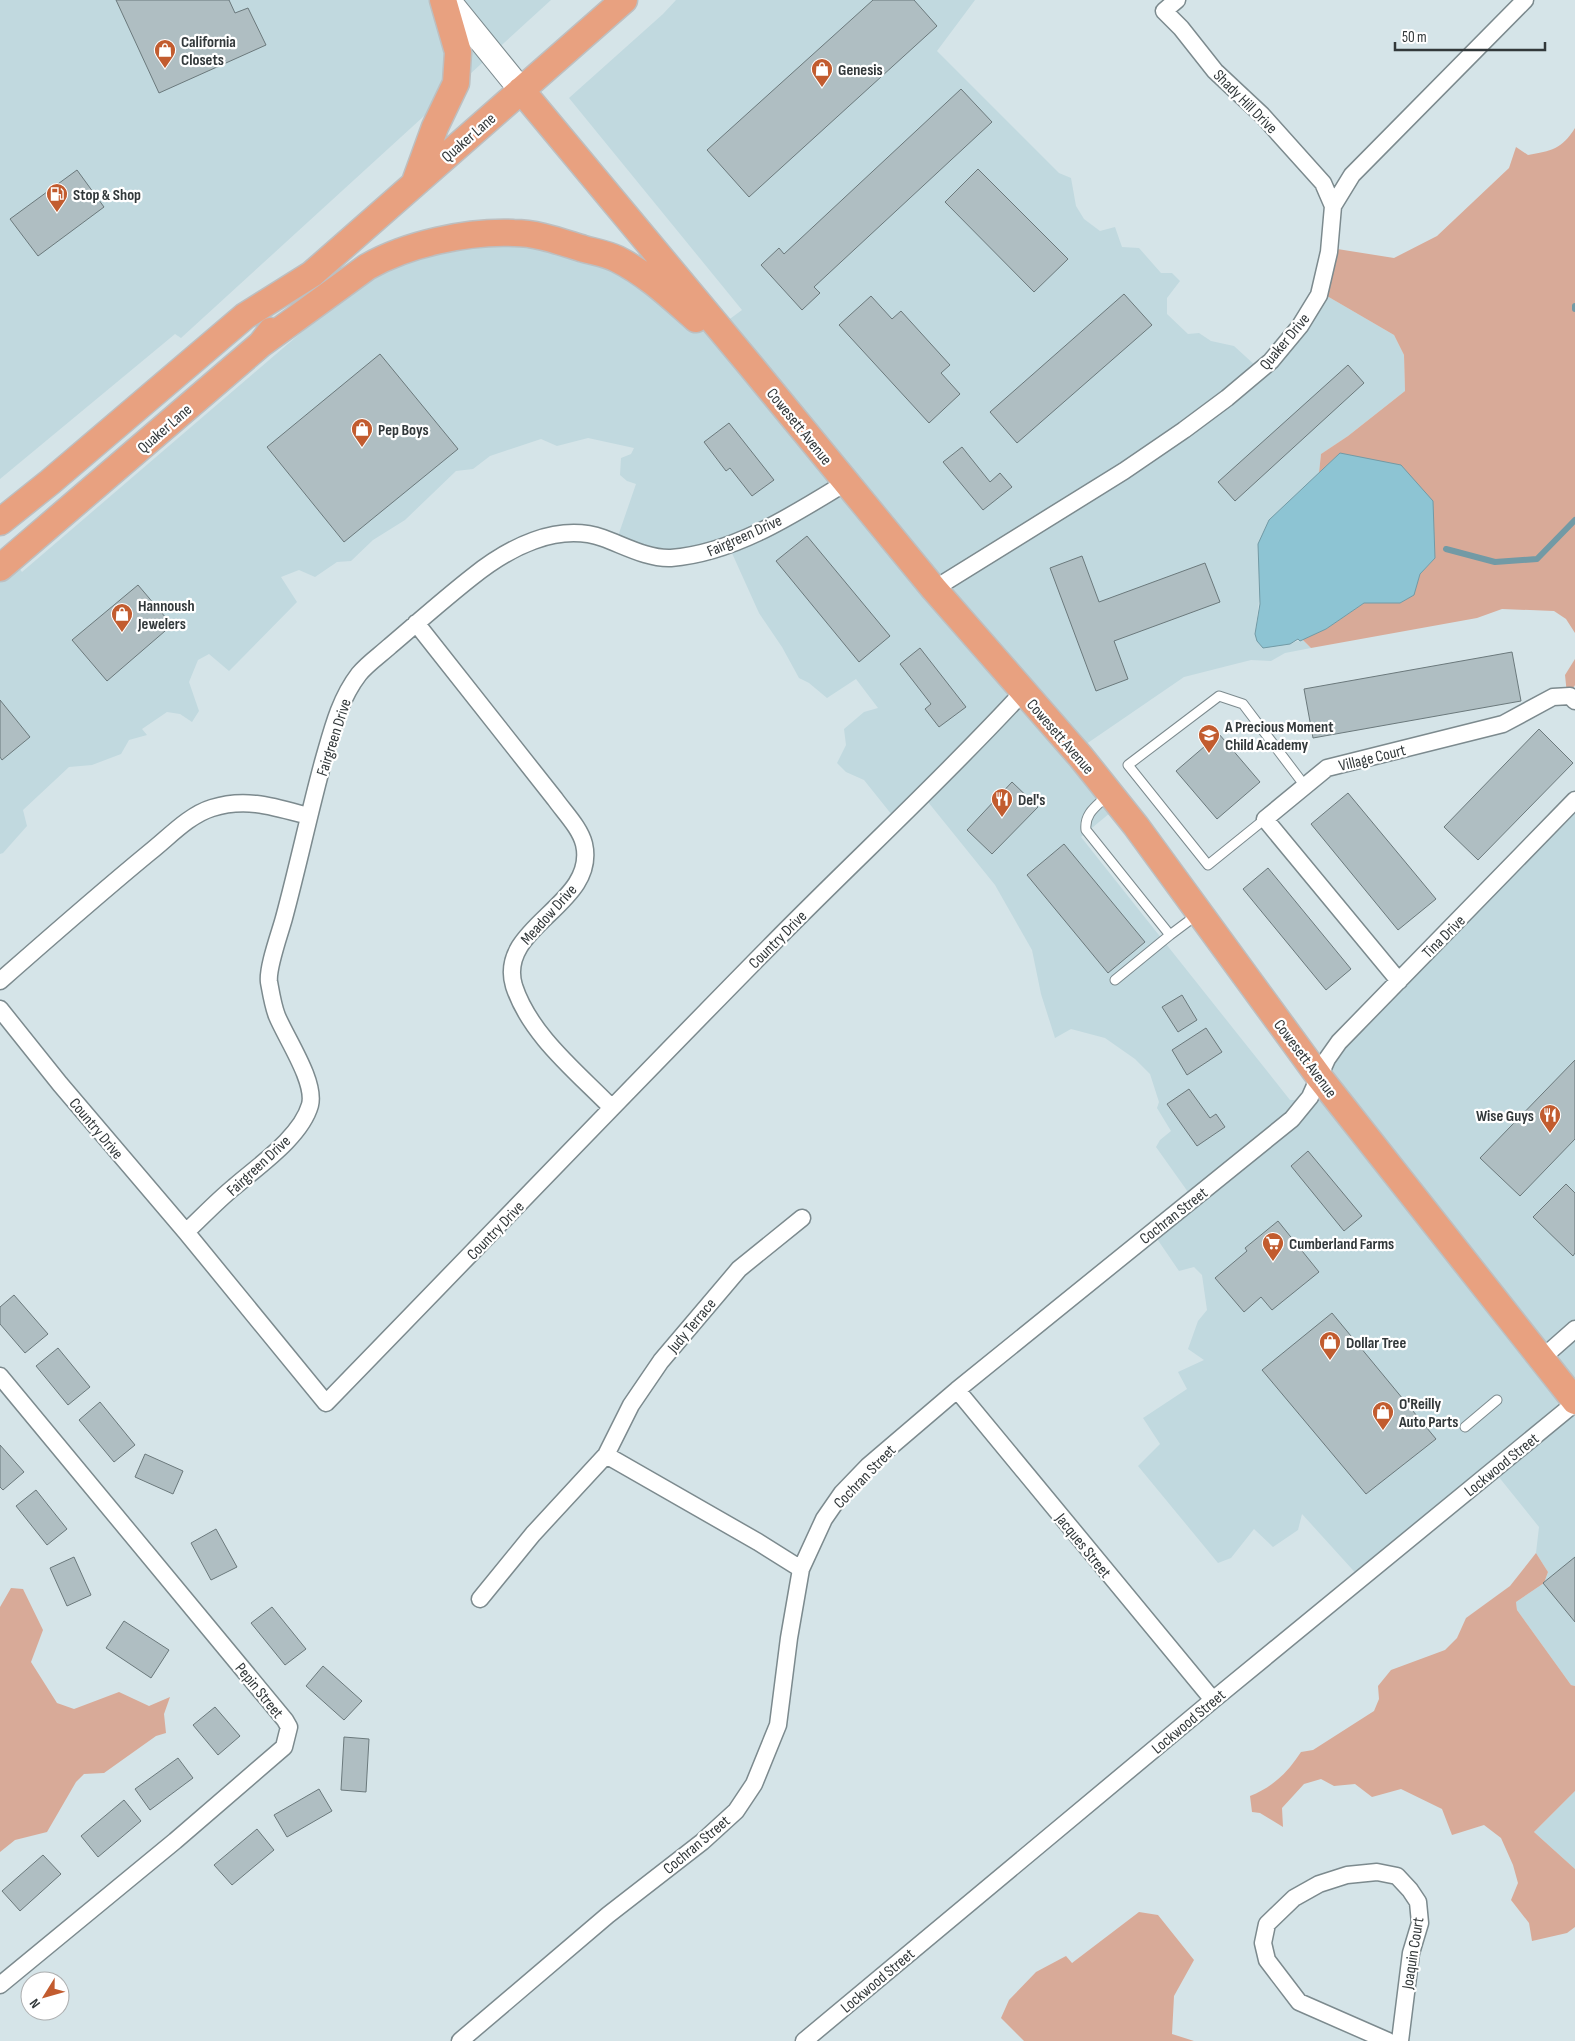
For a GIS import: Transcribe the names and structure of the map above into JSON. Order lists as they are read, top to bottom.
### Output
{
  "streets": {
    "main road": ["Quaker Lane", "Cowesett Avenue"],
    "street": [
      "Shady Hill Drive",
      "Quaker Drive",
      "Fairgreen Drive",
      "Village Court",
      "Meadow Drive",
      "Tina Drive",
      "Country Drive",
      "Cochran Street",
      "Judy Terrace",
      "Lockwood Street",
      "Jacques Street",
      "Pepin Street",
      "Joaquin Court"
    ]
  },
  "crossings": [
    ["Shady Hill Drive", "Quaker Drive"],
    ["Quaker Lane", "Cowesett Avenue"],
    ["Quaker Drive", "Cowesett Avenue"],
    ["Cowesett Avenue", "Fairgreen Drive"],
    ["Cowesett Avenue", "Tina Drive"],
    ["Cowesett Avenue", "Country Drive"],
    ["Cowesett Avenue", "Cochran Street"],
    ["Cowesett Avenue", "Lockwood Street"],
    ["Fairgreen Drive", "Meadow Drive"],
    ["Fairgreen Drive", "Country Drive"],
    ["Meadow Drive", "Country Drive"],
    ["Tina Drive", "Cochran Street"],
    ["Cochran Street", "Jacques Street"],
    ["Lockwood Street", "Jacques Street"]
  ],
  "places": {
    "shop": [
      "California Closets",
      "Genesis",
      "Pep Boys",
      "Hannoush Jewelers",
      "Dollar Tree",
      "O'Reilly Auto Parts"
    ],
    "fuel station": ["Stop & Shop"],
    "school or university": ["A Precious Moment Child Academy"],
    "restaurant": ["Del's", "Wise Guys"],
    "supermarket": ["Cumberland Farms"]
  },
  "scale_bar": "50 m",
  "north": "bottom left"
}
